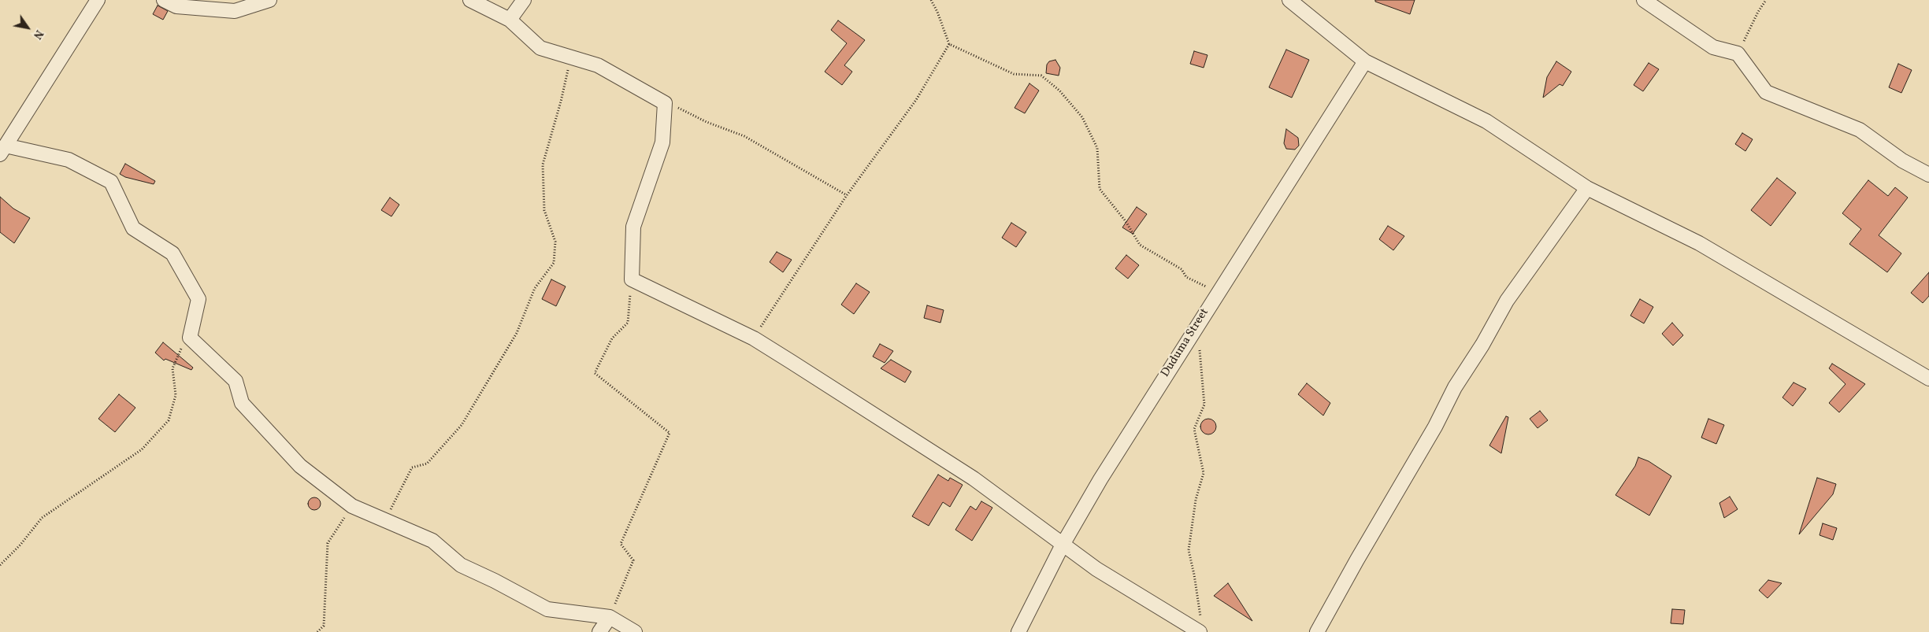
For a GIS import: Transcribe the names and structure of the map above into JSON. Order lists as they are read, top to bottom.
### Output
{
  "streets": {
    "street": ["Duduma Street"]
  },
  "north": "bottom right"
}
